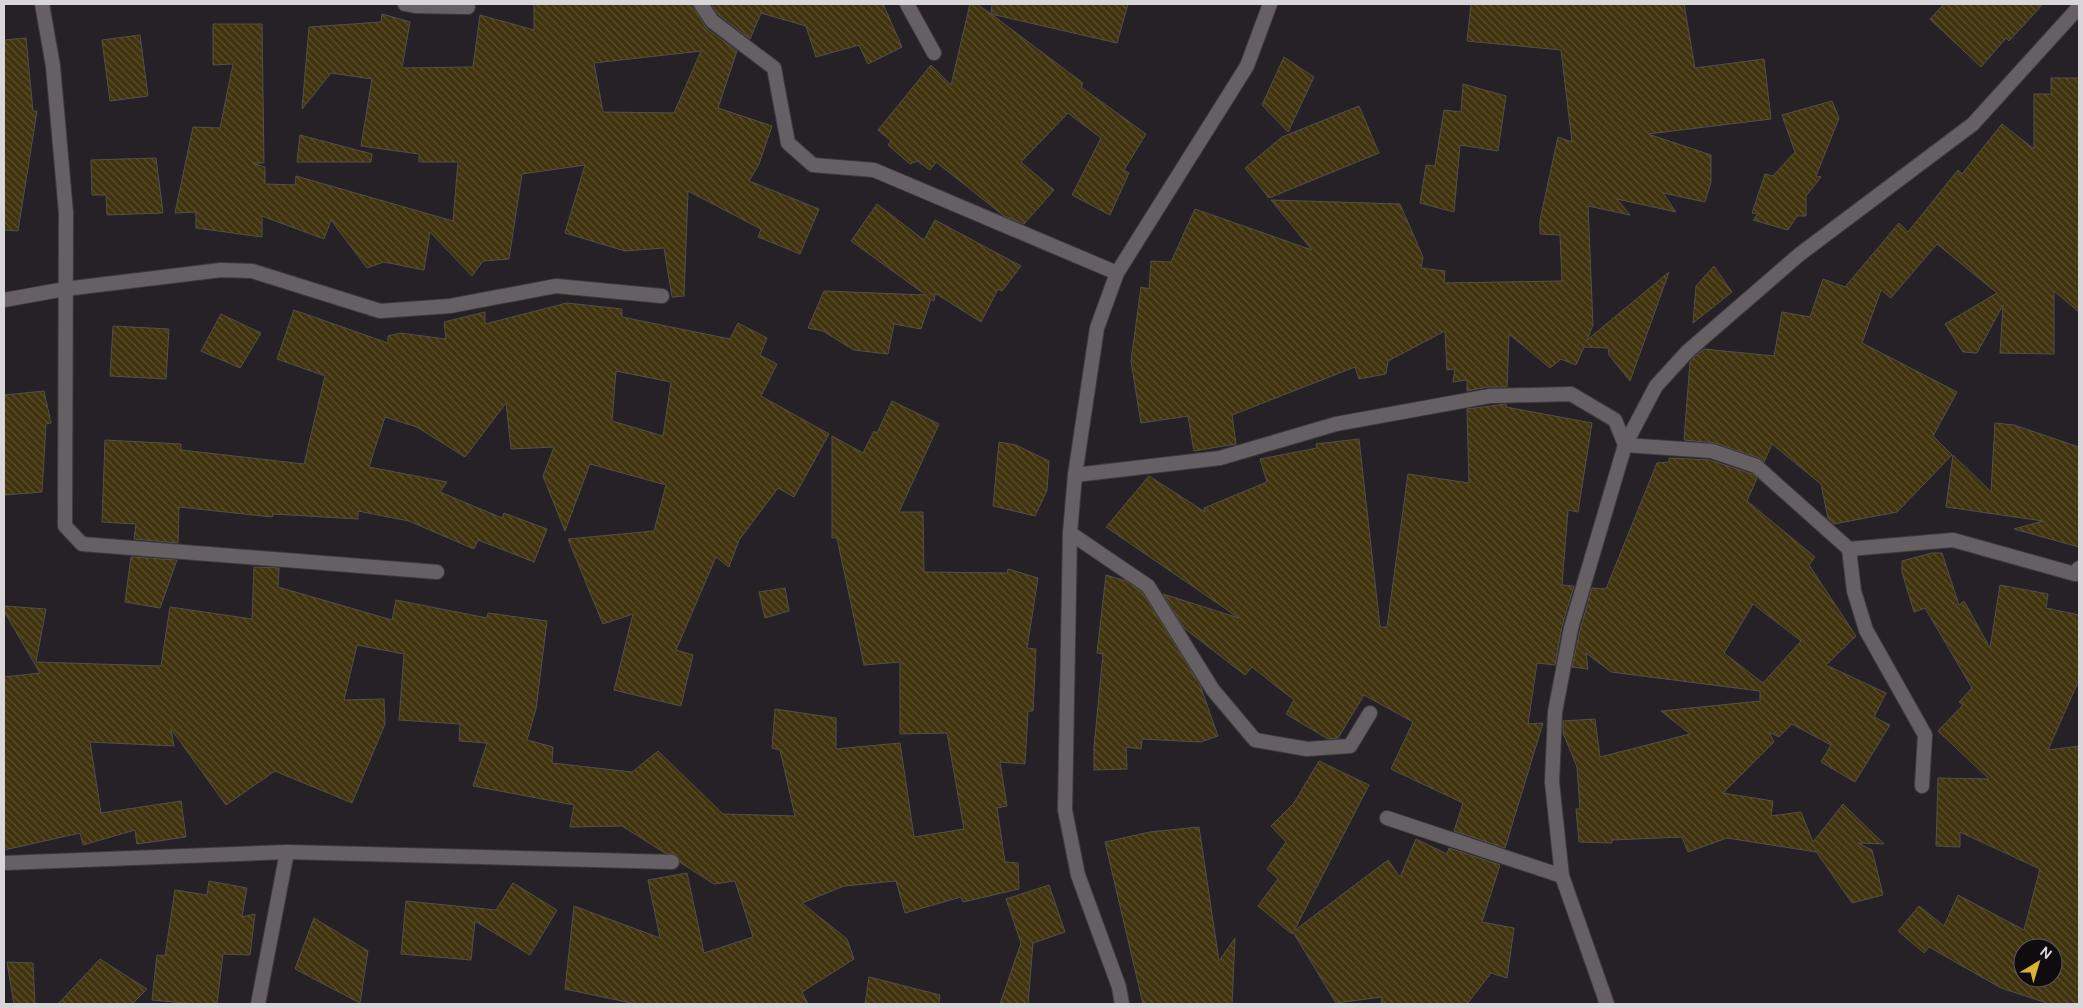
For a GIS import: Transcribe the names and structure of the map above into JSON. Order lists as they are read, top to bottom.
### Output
{
  "north": "top right"
}
